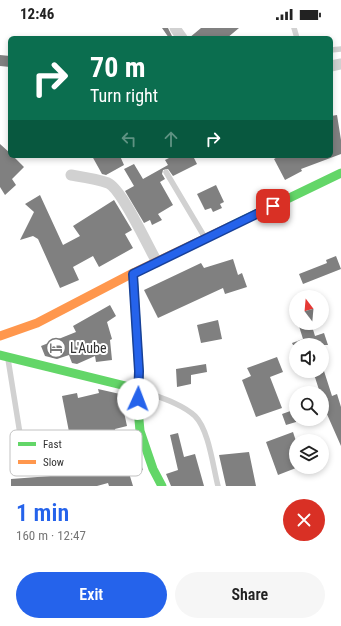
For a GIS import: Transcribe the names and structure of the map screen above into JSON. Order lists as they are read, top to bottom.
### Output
{
  "places": {
    "hotel": ["L'Aube"]
  },
  "legend": ["Fast", "Slow"],
  "north": "top",
  "page": {
    "status": "12:46",
    "turn": ["70 m", "Turn right"],
    "heading": ["1 min", "160 m · 12:47"],
    "buttons": ["Exit", "Share"]
  }
}
